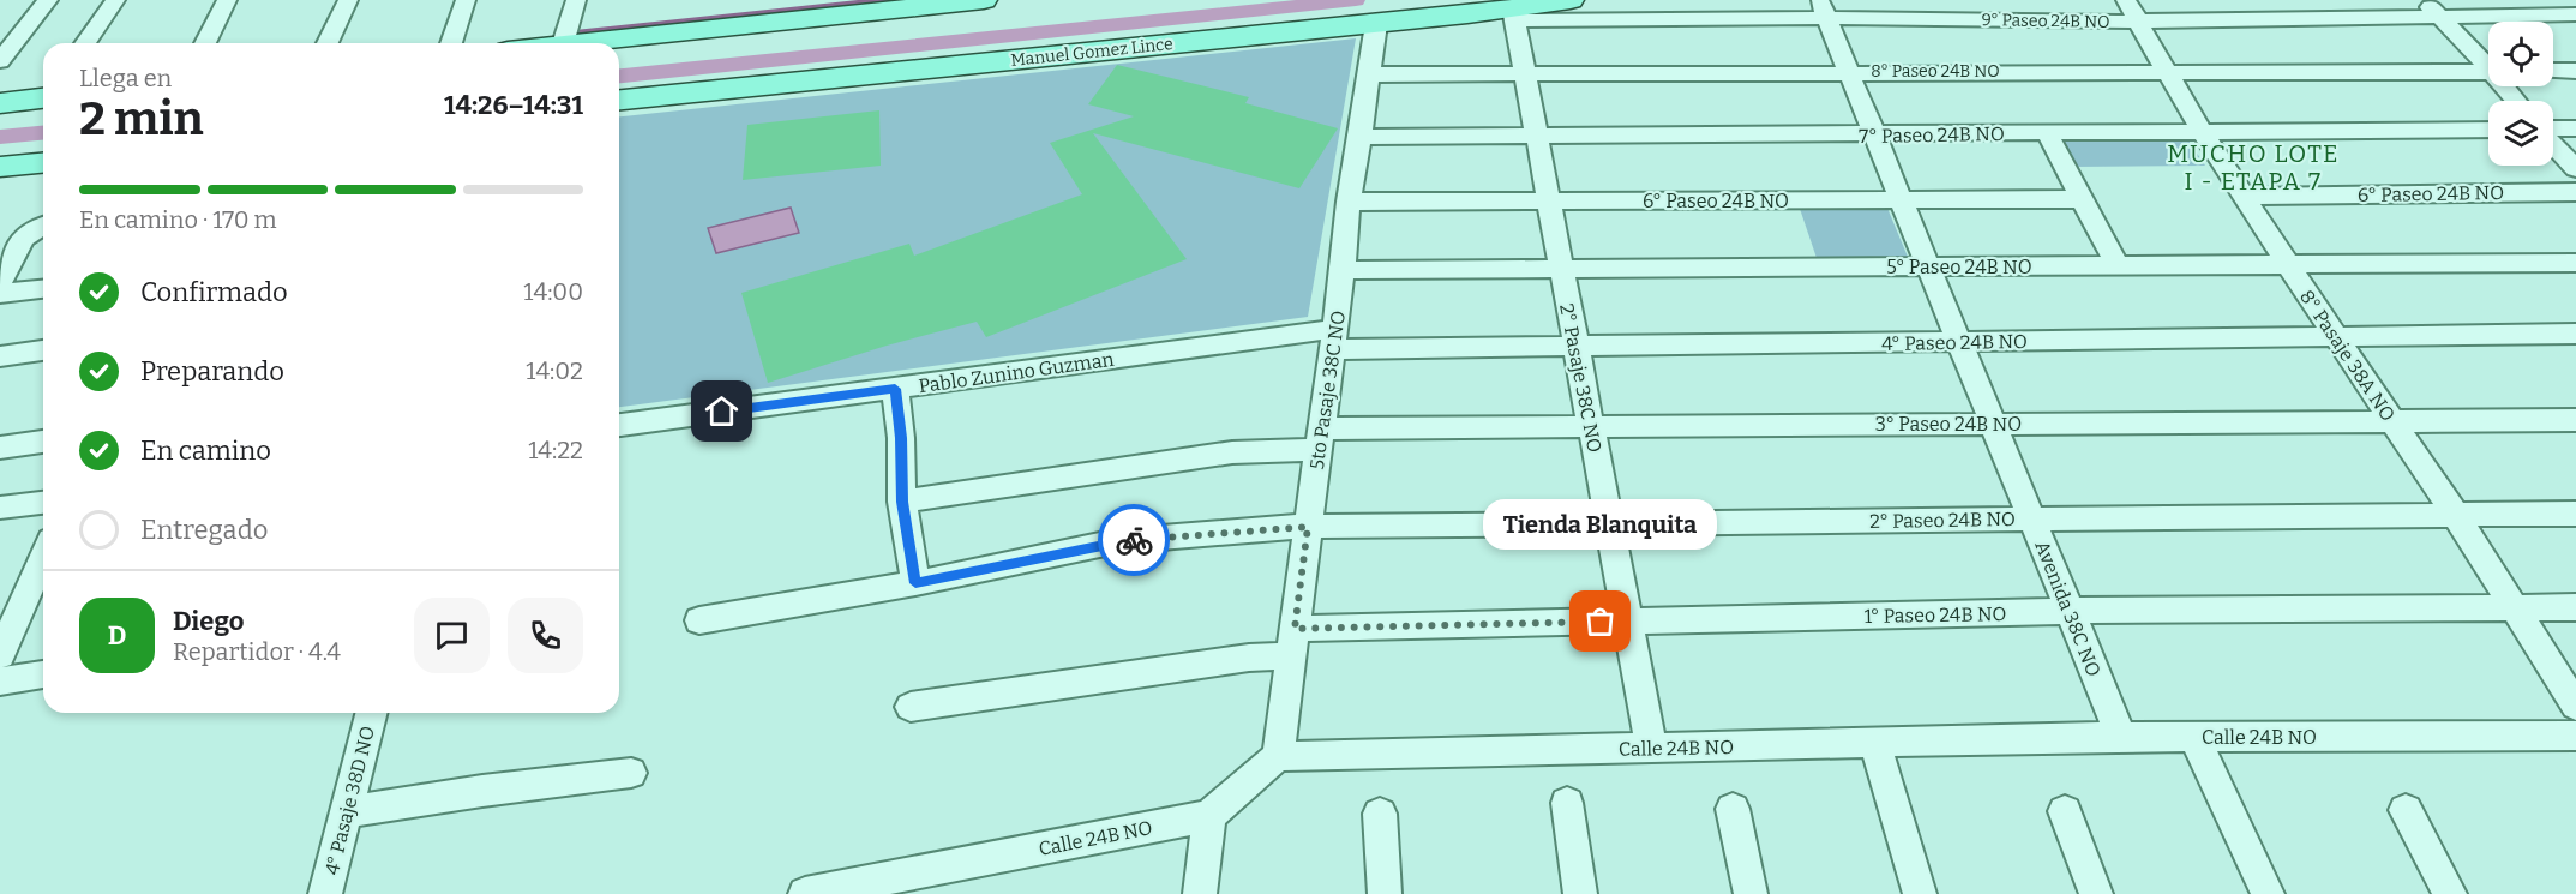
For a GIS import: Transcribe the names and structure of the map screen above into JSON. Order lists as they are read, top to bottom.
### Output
{
  "streets": {
    "main road": ["Manuel Gomez Lince"],
    "street": [
      "9° Paseo 24B NO",
      "8° Paseo 24B NO",
      "7° Paseo 24B NO",
      "6° Paseo 24B NO",
      "5° Paseo 24B NO",
      "4° Paseo 24B NO",
      "8° Pasaje 38A NO",
      "Pablo Zunino Guzman",
      "2° Pasaje 38C NO",
      "5to Pasaje 38C NO",
      "3° Paseo 24B NO",
      "2° Paseo 24B NO",
      "Avenida 38C NO",
      "1° Paseo 24B NO",
      "Calle 24B NO",
      "4° Pasaje 38D NO"
    ]
  },
  "crossings": [
    ["9° Paseo 24B NO", "Manuel Gomez Lince"],
    ["9° Paseo 24B NO", "8° Pasaje 38A NO"],
    ["9° Paseo 24B NO", "2° Pasaje 38C NO"],
    ["9° Paseo 24B NO", "Avenida 38C NO"],
    ["Manuel Gomez Lince", "2° Pasaje 38C NO"],
    ["Manuel Gomez Lince", "5to Pasaje 38C NO"],
    ["8° Paseo 24B NO", "8° Pasaje 38A NO"],
    ["8° Paseo 24B NO", "2° Pasaje 38C NO"],
    ["8° Paseo 24B NO", "5to Pasaje 38C NO"],
    ["8° Paseo 24B NO", "Avenida 38C NO"],
    ["7° Paseo 24B NO", "8° Pasaje 38A NO"],
    ["7° Paseo 24B NO", "2° Pasaje 38C NO"],
    ["7° Paseo 24B NO", "5to Pasaje 38C NO"],
    ["7° Paseo 24B NO", "Avenida 38C NO"],
    ["6° Paseo 24B NO", "8° Pasaje 38A NO"],
    ["6° Paseo 24B NO", "2° Pasaje 38C NO"],
    ["6° Paseo 24B NO", "5to Pasaje 38C NO"],
    ["6° Paseo 24B NO", "Avenida 38C NO"],
    ["5° Paseo 24B NO", "8° Pasaje 38A NO"],
    ["5° Paseo 24B NO", "2° Pasaje 38C NO"],
    ["5° Paseo 24B NO", "5to Pasaje 38C NO"],
    ["5° Paseo 24B NO", "Avenida 38C NO"],
    ["4° Paseo 24B NO", "8° Pasaje 38A NO"],
    ["4° Paseo 24B NO", "Pablo Zunino Guzman"],
    ["4° Paseo 24B NO", "2° Pasaje 38C NO"],
    ["4° Paseo 24B NO", "5to Pasaje 38C NO"],
    ["4° Paseo 24B NO", "Avenida 38C NO"],
    ["8° Pasaje 38A NO", "3° Paseo 24B NO"],
    ["8° Pasaje 38A NO", "2° Paseo 24B NO"],
    ["8° Pasaje 38A NO", "1° Paseo 24B NO"],
    ["Pablo Zunino Guzman", "5to Pasaje 38C NO"],
    ["2° Pasaje 38C NO", "3° Paseo 24B NO"],
    ["2° Pasaje 38C NO", "2° Paseo 24B NO"],
    ["2° Pasaje 38C NO", "1° Paseo 24B NO"],
    ["2° Pasaje 38C NO", "Calle 24B NO"],
    ["5to Pasaje 38C NO", "3° Paseo 24B NO"],
    ["5to Pasaje 38C NO", "2° Paseo 24B NO"],
    ["5to Pasaje 38C NO", "1° Paseo 24B NO"],
    ["5to Pasaje 38C NO", "Calle 24B NO"],
    ["3° Paseo 24B NO", "Avenida 38C NO"],
    ["2° Paseo 24B NO", "Avenida 38C NO"],
    ["Avenida 38C NO", "1° Paseo 24B NO"],
    ["Avenida 38C NO", "Calle 24B NO"]
  ],
  "districts": ["MUCHO LOTE I - ETAPA 7"],
  "places": ["Tienda Blanquita"],
  "page": {
    "heading": ["2 min", "Llega en", "14:26–14:31"],
    "panel": ["Diego", "Repartidor · 4.4"],
    "bar": "En camino · 170 m",
    "list": [
      ["Confirmado", "14:00"],
      ["Preparando", "14:02"],
      ["En camino", "14:22"],
      "Entregado"
    ],
    "bubble": "Tienda Blanquita",
    "round": "D"
  }
}
